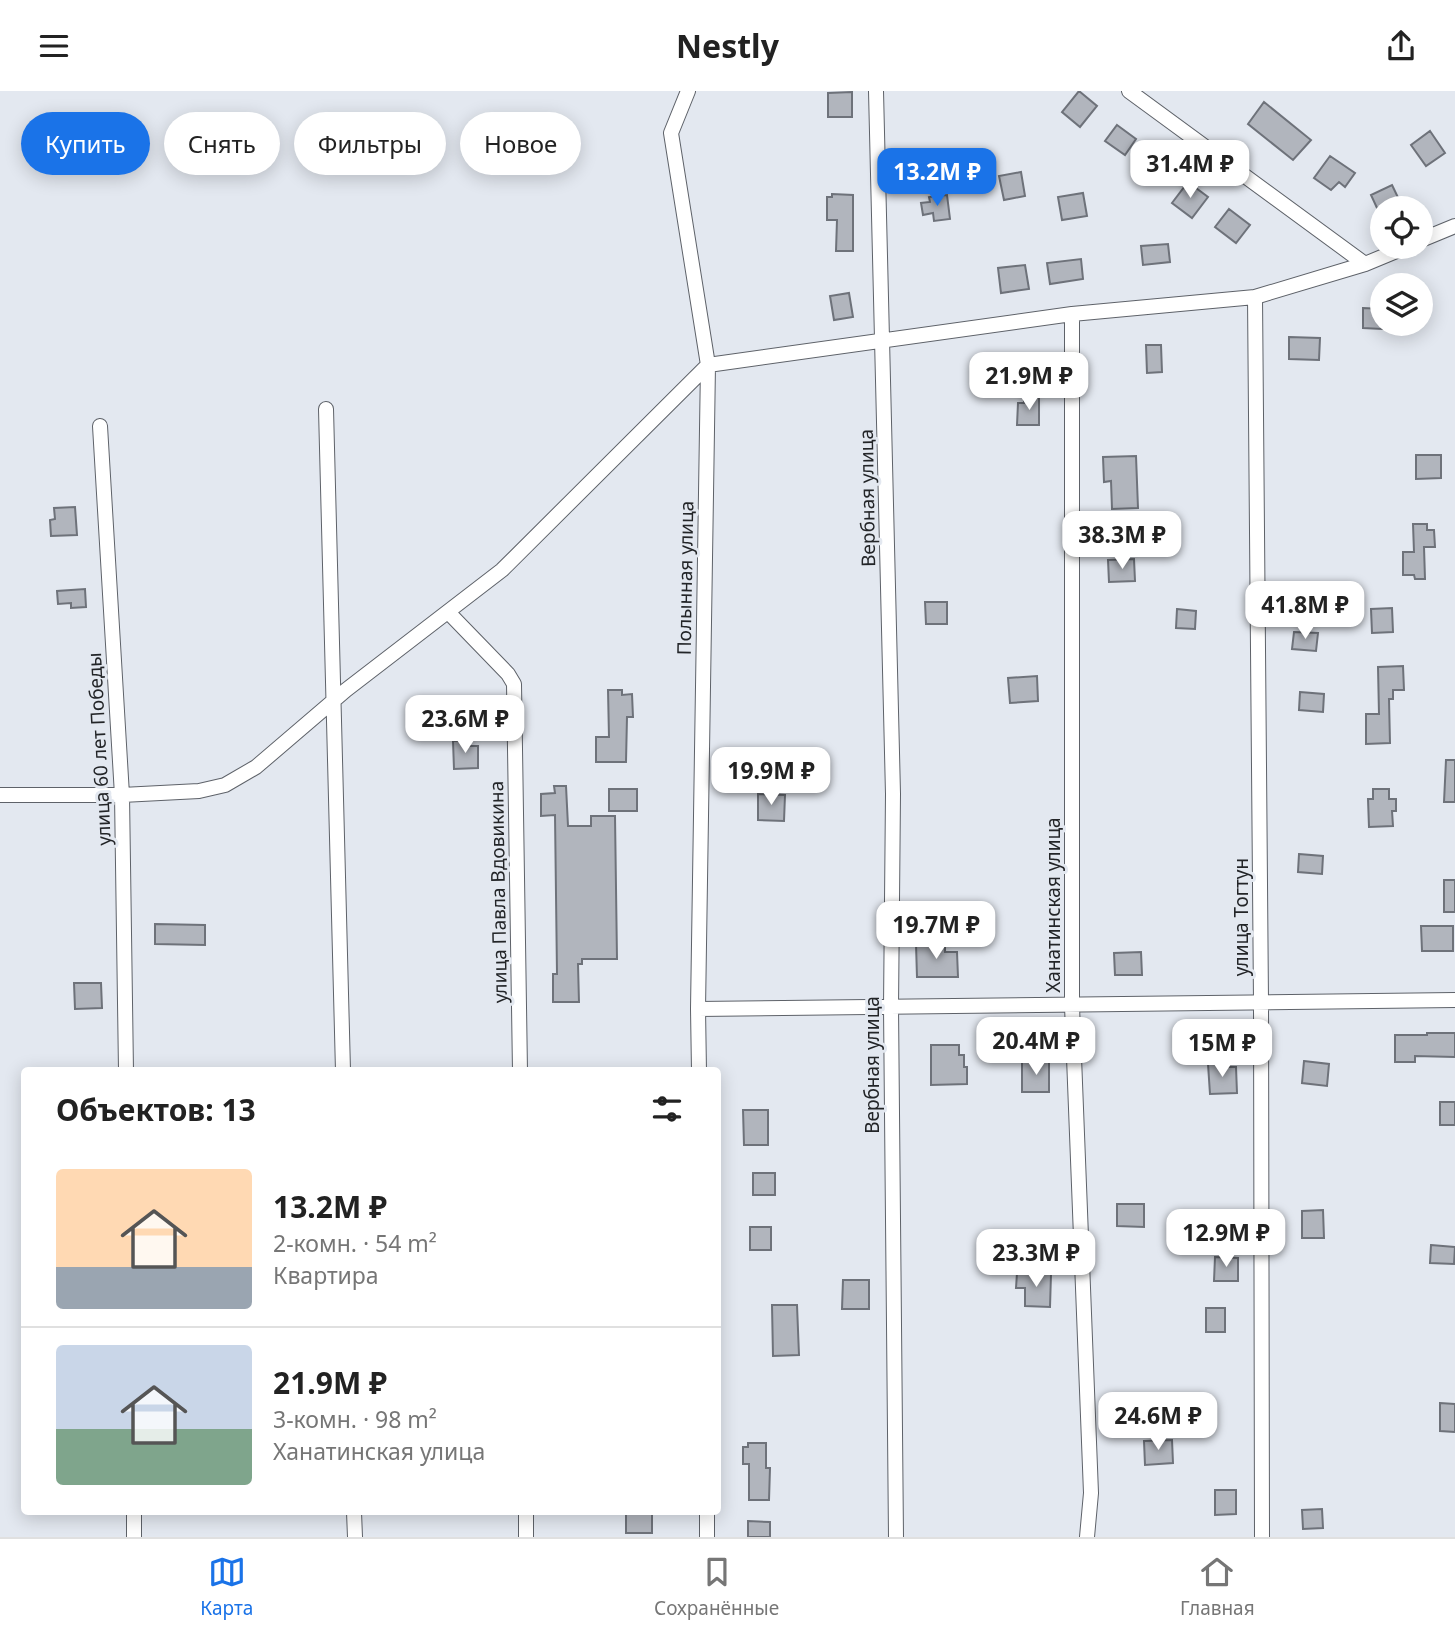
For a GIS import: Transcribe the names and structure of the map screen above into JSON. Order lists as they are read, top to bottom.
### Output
{
  "streets": {
    "street": [
      "Вербная улица",
      "Полынная улица",
      "улица 60 лет Победы",
      "улица Павла Вдовикина",
      "Ханатинская улица",
      "улица Тогтун"
    ]
  },
  "page": {
    "header": "Nestly",
    "chip": [
      "Купить",
      "Снять",
      "Фильтры",
      "Новое"
    ],
    "price": [
      "31.4M ₽",
      "13.2M ₽",
      "21.9M ₽",
      "38.3M ₽",
      "41.8M ₽",
      "23.6M ₽",
      "19.9M ₽",
      "19.7M ₽",
      "20.4M ₽",
      "15M ₽",
      "12.9M ₽",
      "23.3M ₽",
      "24.6M ₽"
    ],
    "heading": "Объектов: 13",
    "list": [
      {
        "name": "13.2M ₽",
        "note": "2-комн. · 54 m² · Квартира"
      },
      {
        "name": "21.9M ₽",
        "note": "3-комн. · 98 m² · Ханатинская улица"
      }
    ],
    "tabs": ["Карта", "Сохранённые", "Главная"]
  }
}
